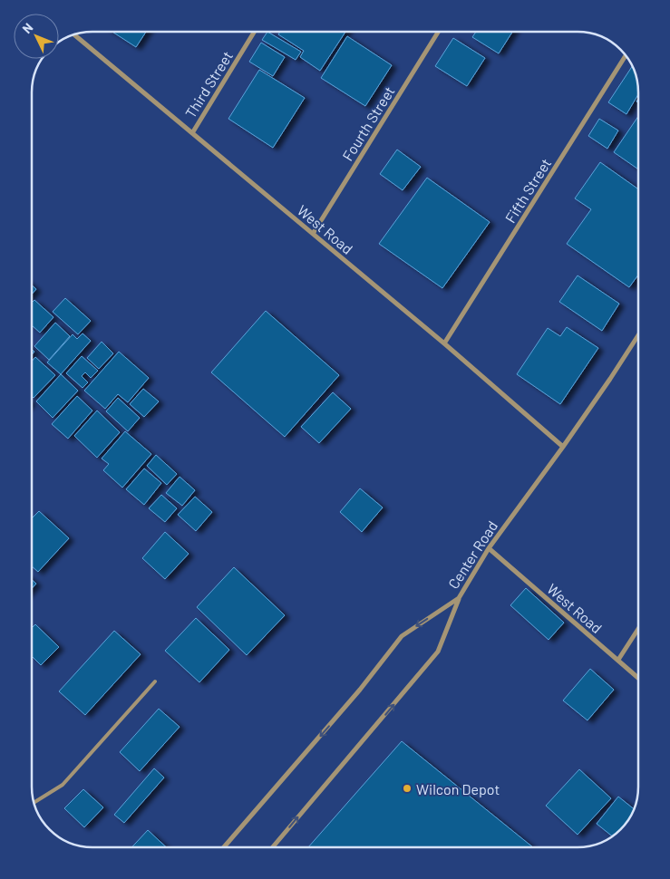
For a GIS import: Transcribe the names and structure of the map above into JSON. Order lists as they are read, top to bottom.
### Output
{
  "streets": {
    "street": [
      "Third Street",
      "Fourth Street",
      "Fifth Street",
      "West Road",
      "Center Road"
    ]
  },
  "crossings": [
    ["Third Street", "West Road"],
    ["Fourth Street", "West Road"],
    ["Fifth Street", "West Road"],
    ["West Road", "Center Road"]
  ],
  "places": ["Wilcon Depot"],
  "north": "top left"
}
